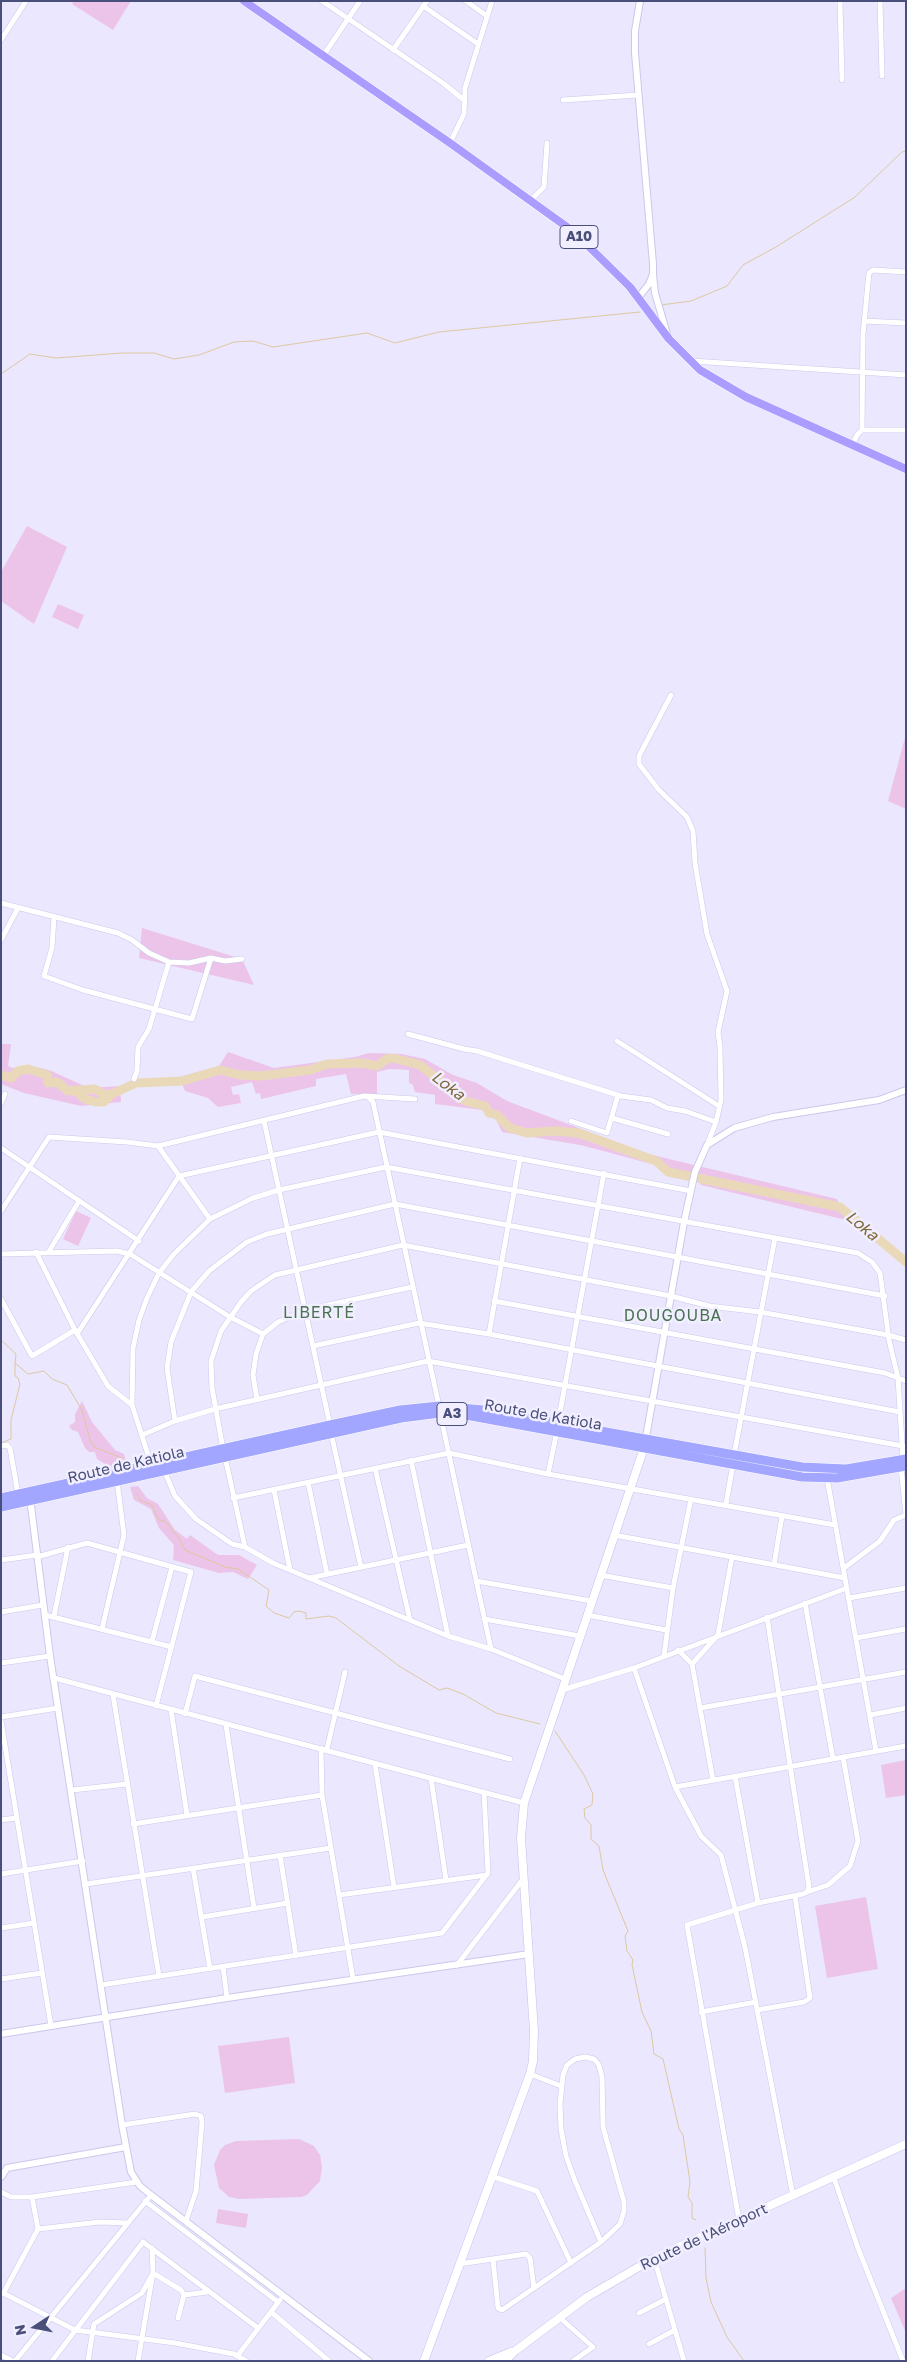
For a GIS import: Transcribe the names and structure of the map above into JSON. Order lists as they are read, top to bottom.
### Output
{
  "streets": {
    "highway": ["A3", "Route de Katiola"],
    "main road": ["A10", "Route de l'Aéroport"]
  },
  "districts": ["LIBERTÉ", "DOUGOUBA"],
  "water": ["Loka"],
  "north": "left"
}
